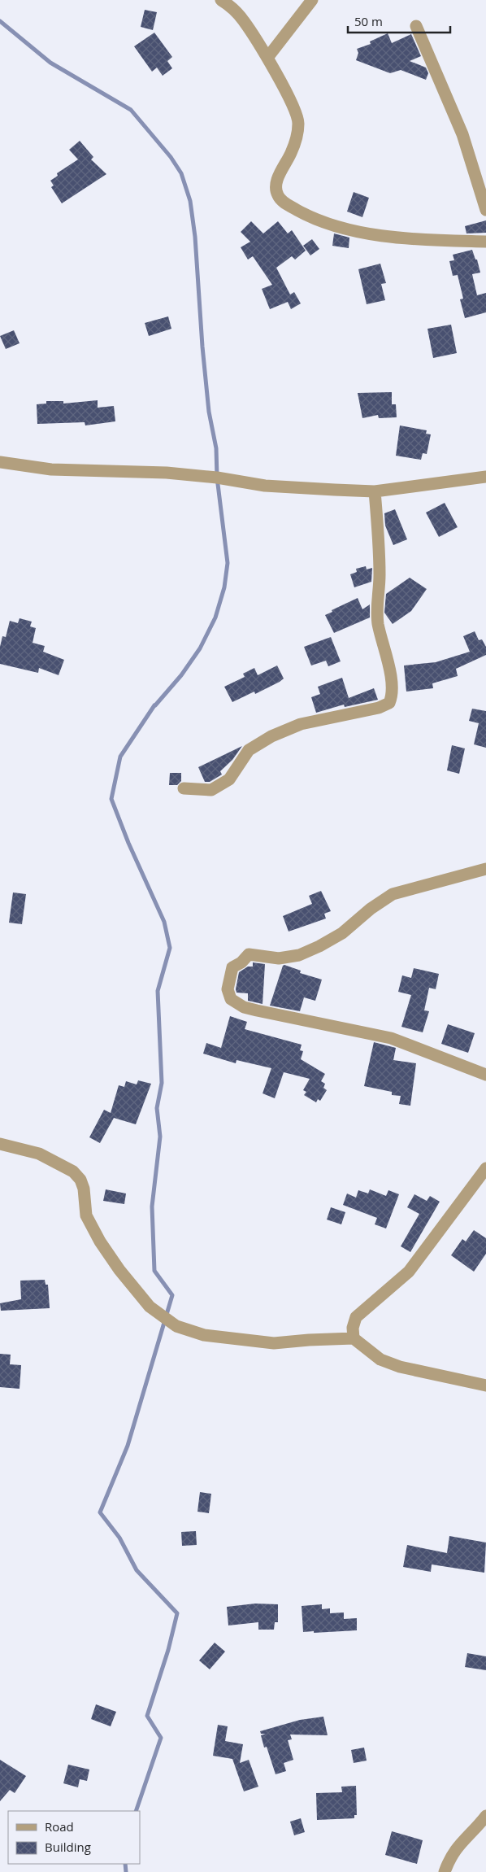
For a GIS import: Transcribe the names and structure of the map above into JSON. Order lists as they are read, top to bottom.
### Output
{
  "legend": ["Road", "Building"],
  "scale_bar": "50 m"
}
